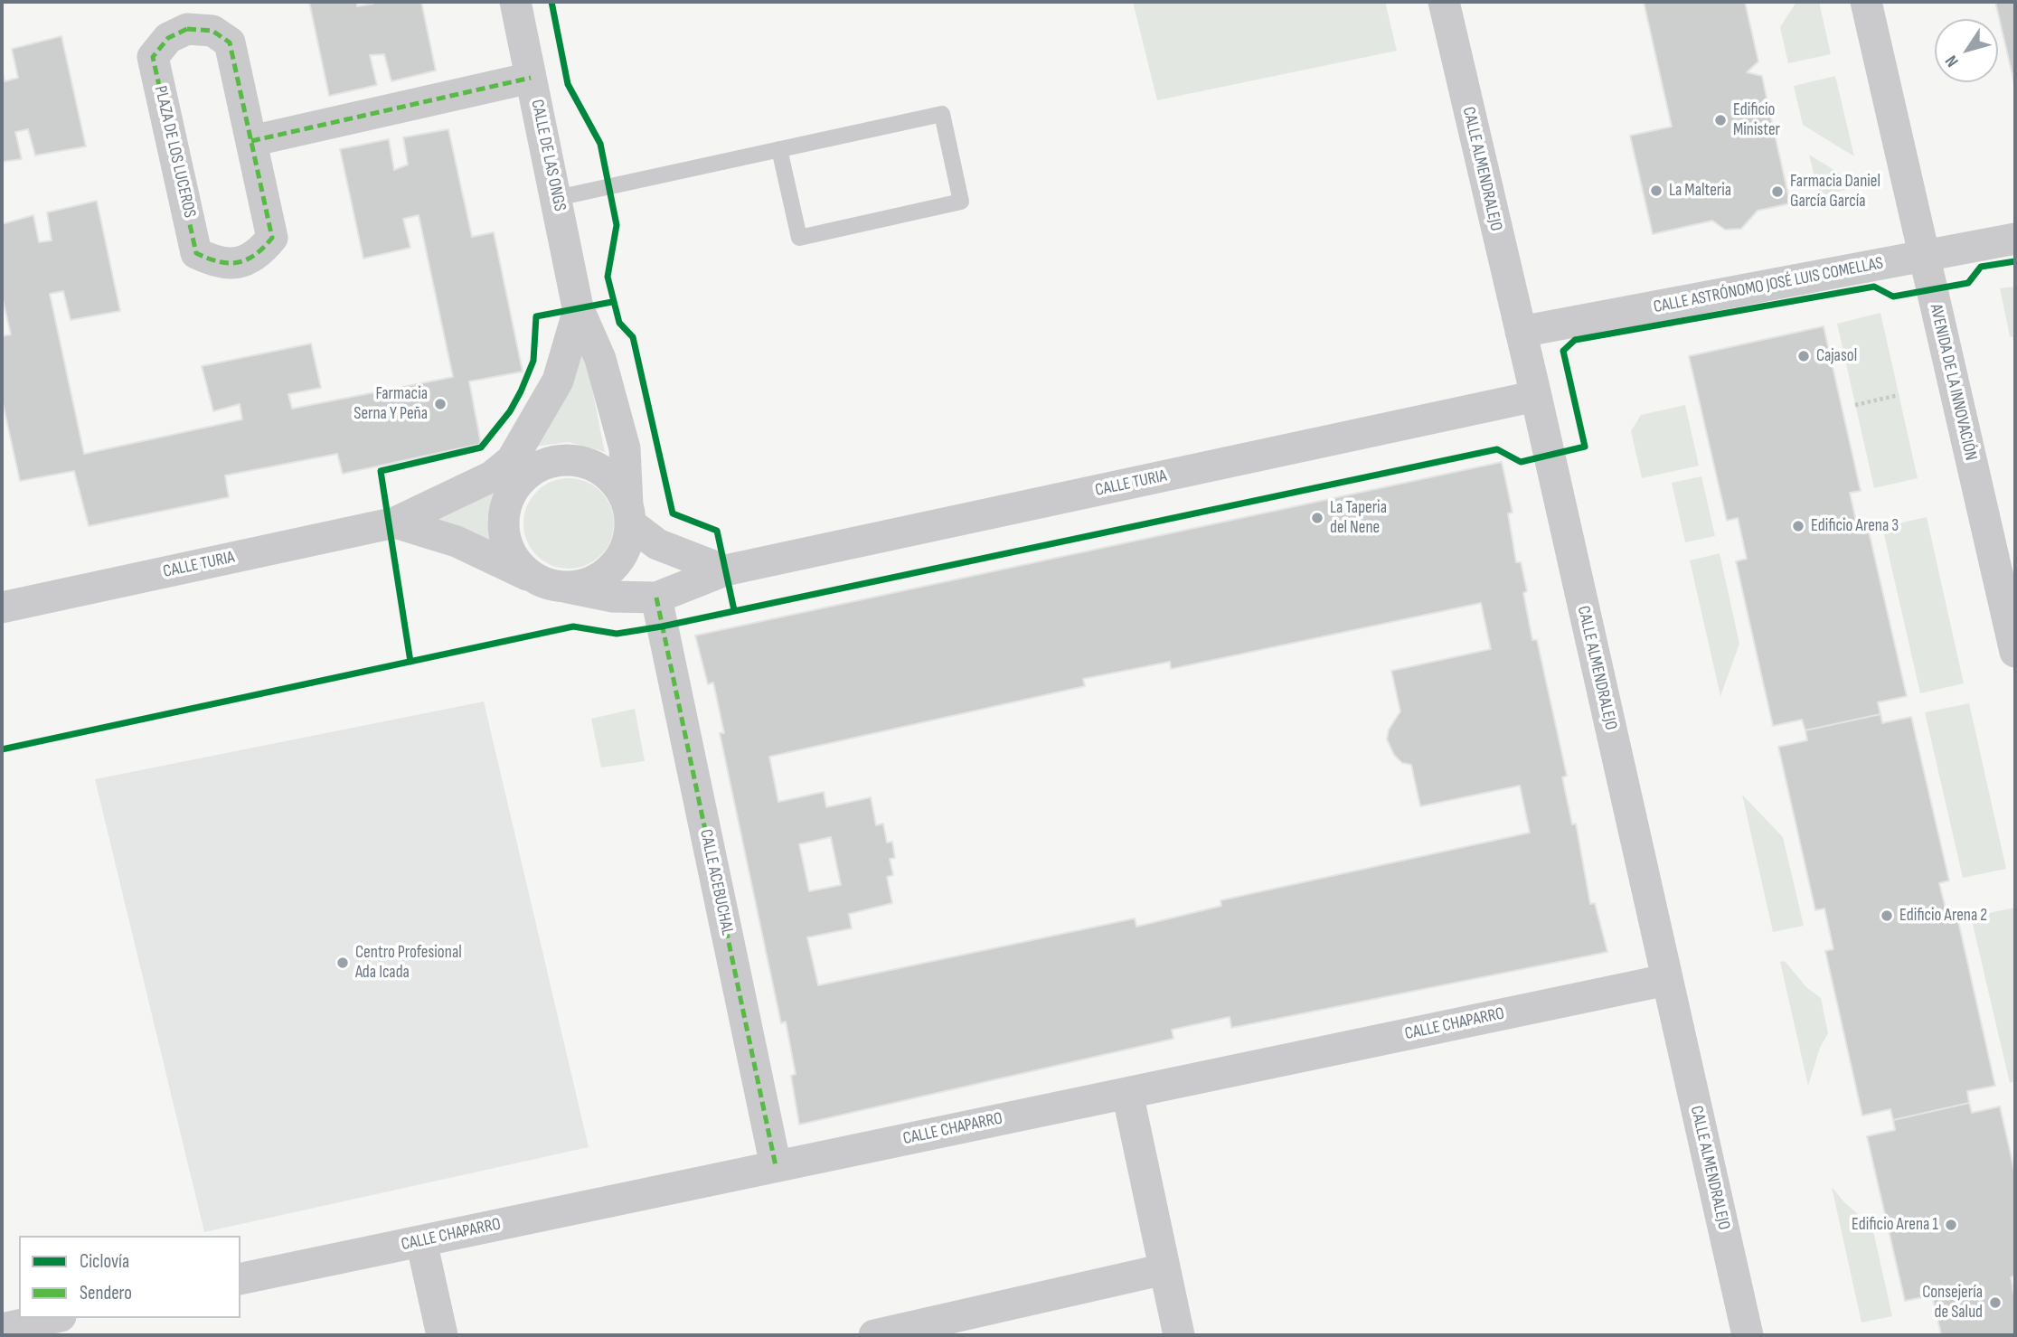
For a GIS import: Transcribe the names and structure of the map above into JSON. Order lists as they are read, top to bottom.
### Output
{
  "streets": {
    "street": [
      "PLAZA DE LOS LUCEROS",
      "CALLE DE LAS ONGS",
      "CALLE ALMENDRALEJO",
      "CALLE ASTRÓNOMO JOSÉ LUIS COMELLAS",
      "AVENIDA DE LA INNOVACIÓN",
      "CALLE TURIA",
      "CALLE ACEBUCHAL",
      "CALLE CHAPARRO"
    ]
  },
  "crossings": [
    ["CALLE DE LAS ONGS", "CALLE TURIA"],
    ["CALLE ALMENDRALEJO", "CALLE ASTRÓNOMO JOSÉ LUIS COMELLAS"],
    ["CALLE ALMENDRALEJO", "CALLE TURIA"],
    ["CALLE ALMENDRALEJO", "CALLE CHAPARRO"],
    ["CALLE ASTRÓNOMO JOSÉ LUIS COMELLAS", "AVENIDA DE LA INNOVACIÓN"],
    ["CALLE TURIA", "CALLE ACEBUCHAL"],
    ["CALLE ACEBUCHAL", "CALLE CHAPARRO"]
  ],
  "places": [
    "Edificio Minister",
    "La Malteria",
    "Farmacia Daniel García García",
    "Cajasol",
    "Farmacia Serna Y Peña",
    "La Taperia del Nene",
    "Edificio Arena 3",
    "Edificio Arena 2",
    "Centro Profesional Ada Icada",
    "Edificio Arena 1",
    "Consejería de Salud"
  ],
  "legend": ["Ciclovía", "Sendero"],
  "north": "bottom left"
}
